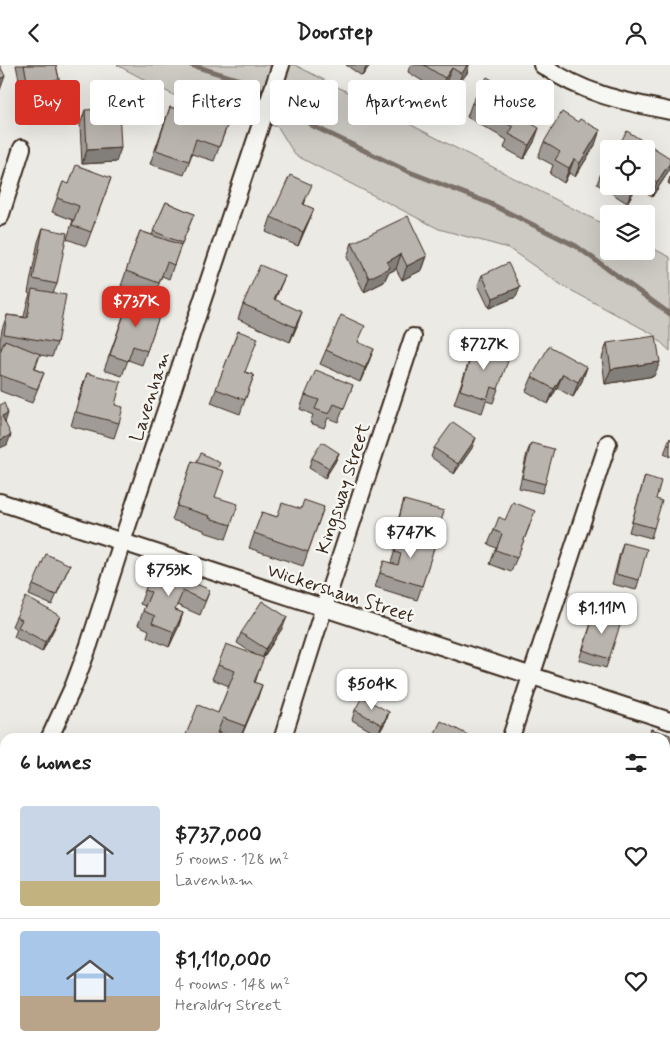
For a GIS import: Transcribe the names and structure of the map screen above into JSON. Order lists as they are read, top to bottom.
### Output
{
  "streets": {
    "street": ["Lavenham", "Kingsway Street", "Wickersham Street"]
  },
  "crossings": [
    ["Lavenham", "Wickersham Street"],
    ["Kingsway Street", "Wickersham Street"]
  ],
  "page": {
    "header": "Doorstep",
    "chip": [
      "Buy",
      "Rent",
      "Filters",
      "New",
      "Apartment",
      "House"
    ],
    "price": [
      "$737K",
      "$727K",
      "$747K",
      "$753K",
      "$1.11M",
      "$504K"
    ],
    "heading": "6 homes",
    "list": [
      {
        "name": "$737,000",
        "note": "5 rooms · 128 m² · Lavenham"
      },
      {
        "name": "$1,110,000",
        "note": "4 rooms · 148 m² · Heraldry Street"
      }
    ]
  }
}
